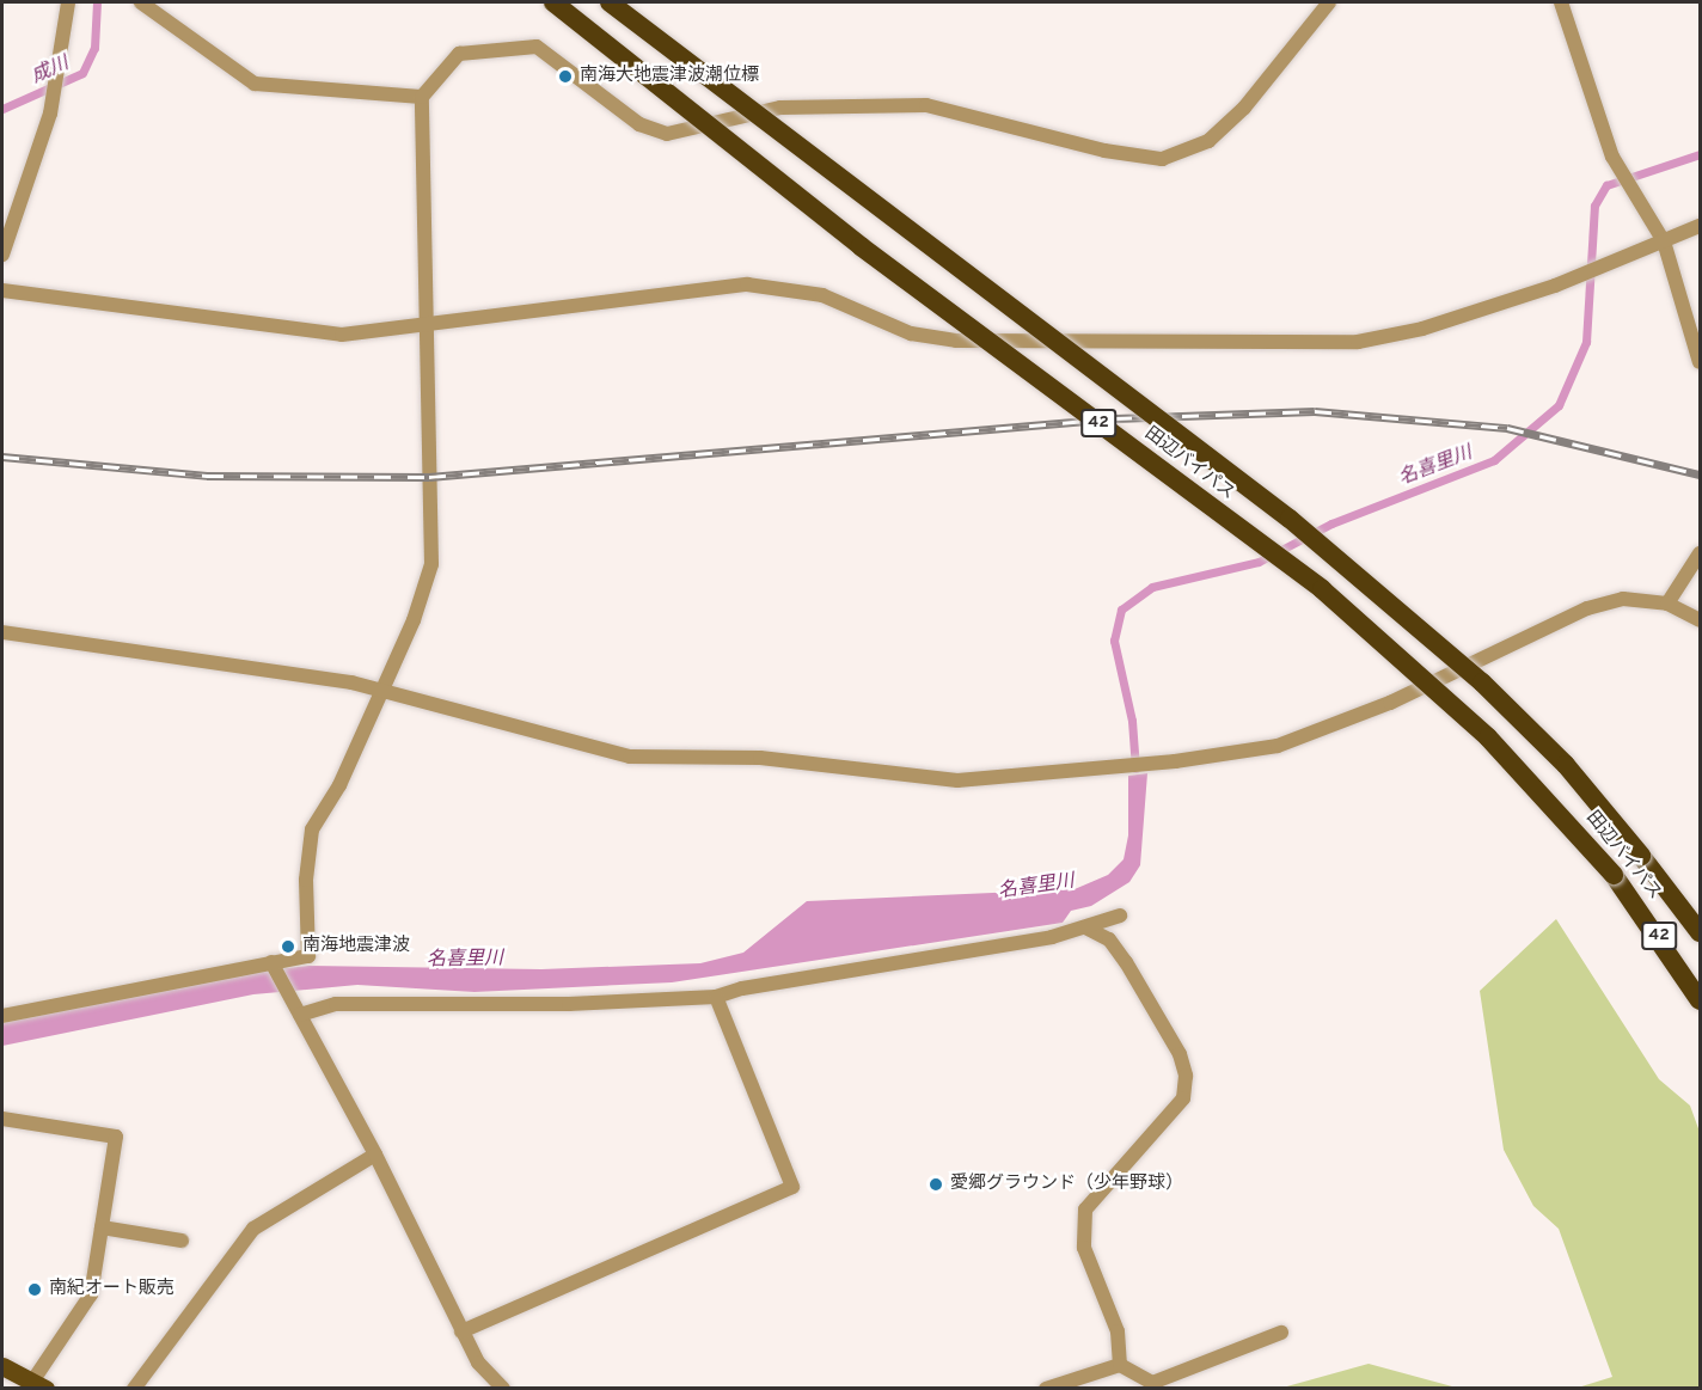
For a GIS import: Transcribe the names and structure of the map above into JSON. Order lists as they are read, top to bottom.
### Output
{
  "streets": {
    "highway": ["42", "田辺バイパス"]
  },
  "water": ["成川", "名喜里川"],
  "places": [
    "南海大地震津波潮位標",
    "南海地震津波",
    "愛郷グラウンド（少年野球）",
    "南紀オート販売"
  ]
}
